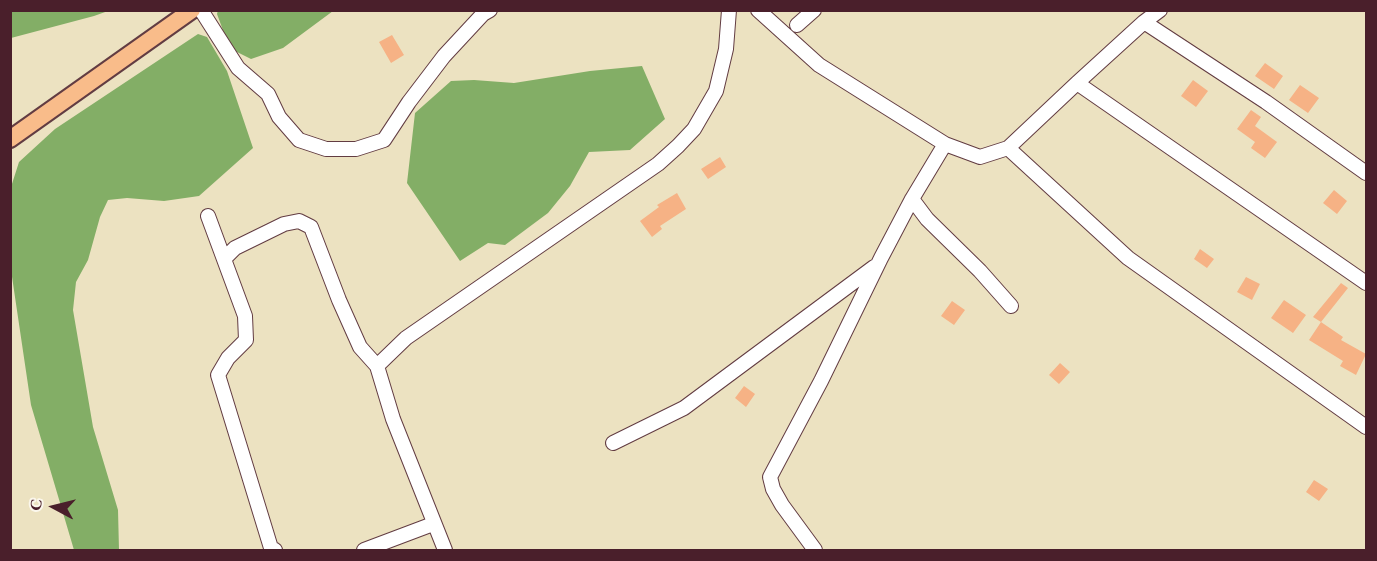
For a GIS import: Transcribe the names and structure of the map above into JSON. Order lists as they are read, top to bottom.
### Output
{
  "north": "left"
}
